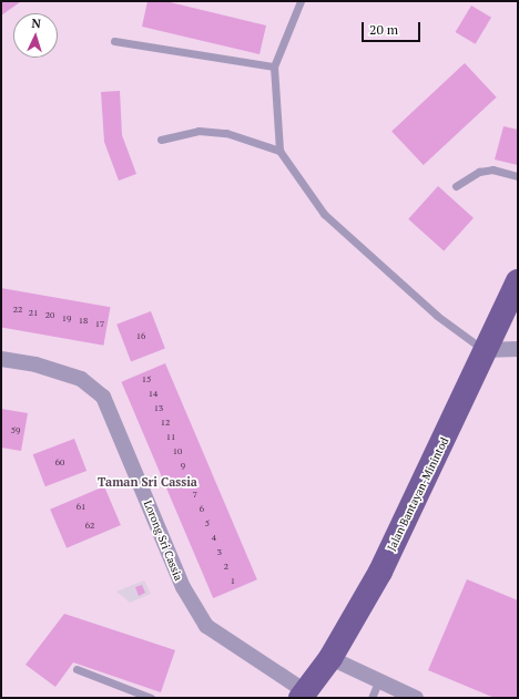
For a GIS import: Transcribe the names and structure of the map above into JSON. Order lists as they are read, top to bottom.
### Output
{
  "streets": {
    "main road": ["Jalan Bantayan-Minintod"],
    "street": ["Lorong Sri Cassia"]
  },
  "crossings": [
    ["Jalan Bantayan-Minintod", "Lorong Sri Cassia"]
  ],
  "districts": ["Taman Sri Cassia"],
  "house_numbers": [
    "22",
    "21",
    "20",
    "19",
    "18",
    "17",
    "16",
    "15",
    "14",
    "13",
    "12",
    "59",
    "11",
    "10",
    "60",
    "9",
    "7",
    "61",
    "6",
    "5",
    "62",
    "4",
    "3",
    "2",
    "1"
  ],
  "scale_bar": "20 m",
  "north": "top"
}
